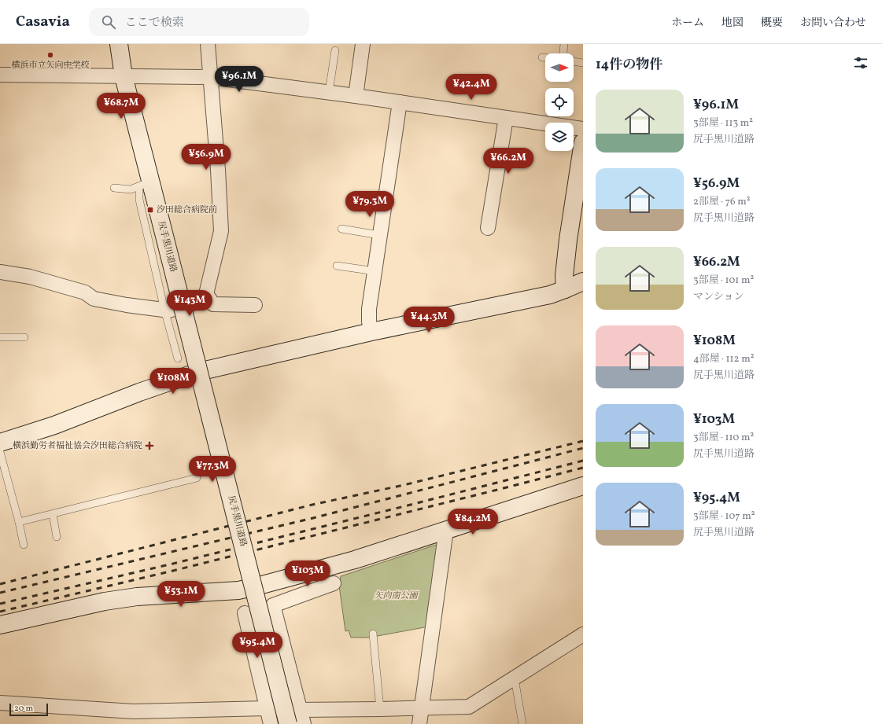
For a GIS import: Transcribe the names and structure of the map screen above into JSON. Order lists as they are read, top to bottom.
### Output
{
  "streets": {
    "street": ["尻手黒川道路"]
  },
  "parks": ["矢向南公園"],
  "places": {
    "other": ["横浜市立矢向中学校"],
    "transit": ["汐田総合病院前"],
    "health": ["横浜勤労者福祉協会汐田総合病院"]
  },
  "scale_bar": "20 m",
  "north": "right",
  "page": {
    "header": "Casavia",
    "search": "ここで検索",
    "nav": [
      "ホーム",
      "地図",
      "概要",
      "お問い合わせ"
    ],
    "heading": "14件の物件",
    "price": [
      "¥96.1M",
      "¥42.4M",
      "¥68.7M",
      "¥56.9M",
      "¥66.2M",
      "¥79.3M",
      "¥143M",
      "¥44.3M",
      "¥108M",
      "¥77.3M",
      "¥84.2M",
      "¥103M",
      "¥53.1M",
      "¥95.4M"
    ],
    "list": [
      {
        "name": "¥96.1M",
        "note": "3部屋 · 113 m² · 尻手黒川道路"
      },
      {
        "name": "¥56.9M",
        "note": "2部屋 · 76 m² · 尻手黒川道路"
      },
      {
        "name": "¥66.2M",
        "note": "3部屋 · 101 m² · マンション"
      },
      {
        "name": "¥108M",
        "note": "4部屋 · 112 m² · 尻手黒川道路"
      },
      {
        "name": "¥103M",
        "note": "3部屋 · 110 m² · 尻手黒川道路"
      },
      {
        "name": "¥95.4M",
        "note": "3部屋 · 107 m² · 尻手黒川道路"
      }
    ],
    "scale": "20 m"
  }
}
